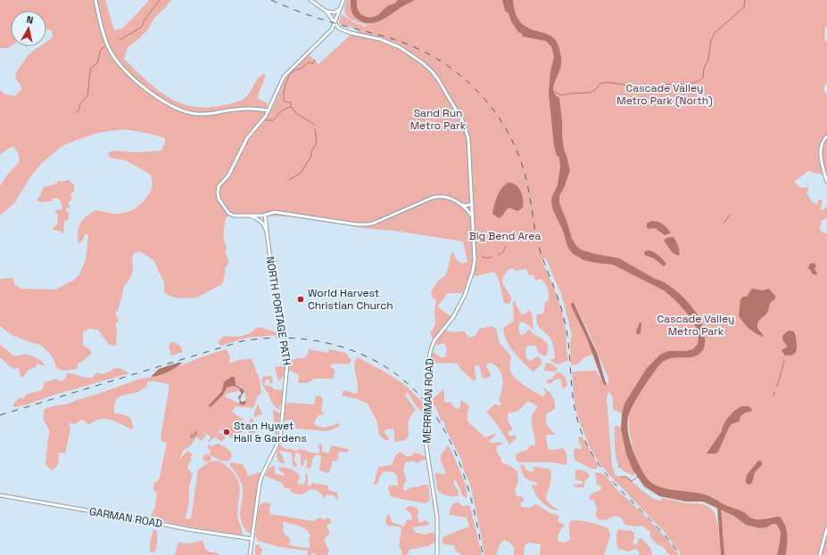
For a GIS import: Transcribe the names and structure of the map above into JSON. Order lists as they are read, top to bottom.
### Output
{
  "streets": {
    "main road": ["NORTH PORTAGE PATH", "MERRIMAN ROAD", "GARMAN ROAD"]
  },
  "crossings": [
    ["NORTH PORTAGE PATH", "GARMAN ROAD"]
  ],
  "parks": [
    "Cascade Valley Metro Park (North)",
    "Sand Run Metro Park",
    "Big Bend Area",
    "Cascade Valley Metro Park"
  ],
  "places": ["World Harvest Christian Church", "Stan Hywet Hall & Gardens"],
  "north": "top"
}
